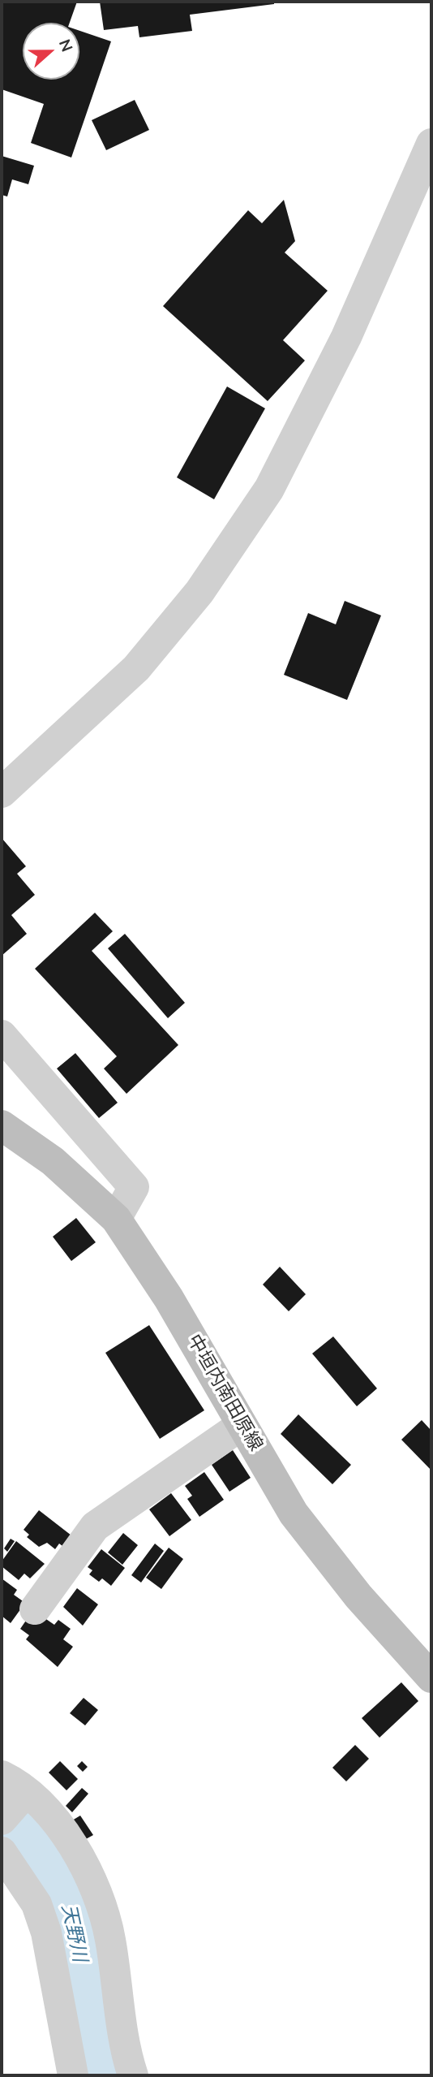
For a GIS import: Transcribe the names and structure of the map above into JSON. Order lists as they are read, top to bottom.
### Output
{
  "streets": {
    "main road": ["中垣内南田原線"]
  },
  "water": ["天野川"],
  "north": "right"
}
